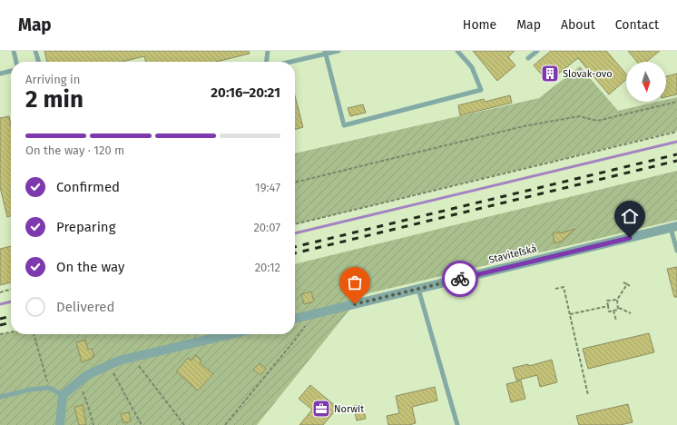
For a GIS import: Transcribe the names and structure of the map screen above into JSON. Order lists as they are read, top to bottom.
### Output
{
  "streets": {
    "street": ["Staviteľská"]
  },
  "places": {
    "building": ["Slovak-ovo"],
    "office": ["Norwit"]
  },
  "north": "bottom",
  "page": {
    "header": "Map",
    "nav": [
      "Home",
      "Map",
      "About",
      "Contact"
    ],
    "heading": ["2 min", "Arriving in", "20:16–20:21"],
    "bar": "On the way · 120 m",
    "list": [
      ["Confirmed", "19:47"],
      ["Preparing", "20:07"],
      ["On the way", "20:12"],
      "Delivered"
    ]
  }
}
